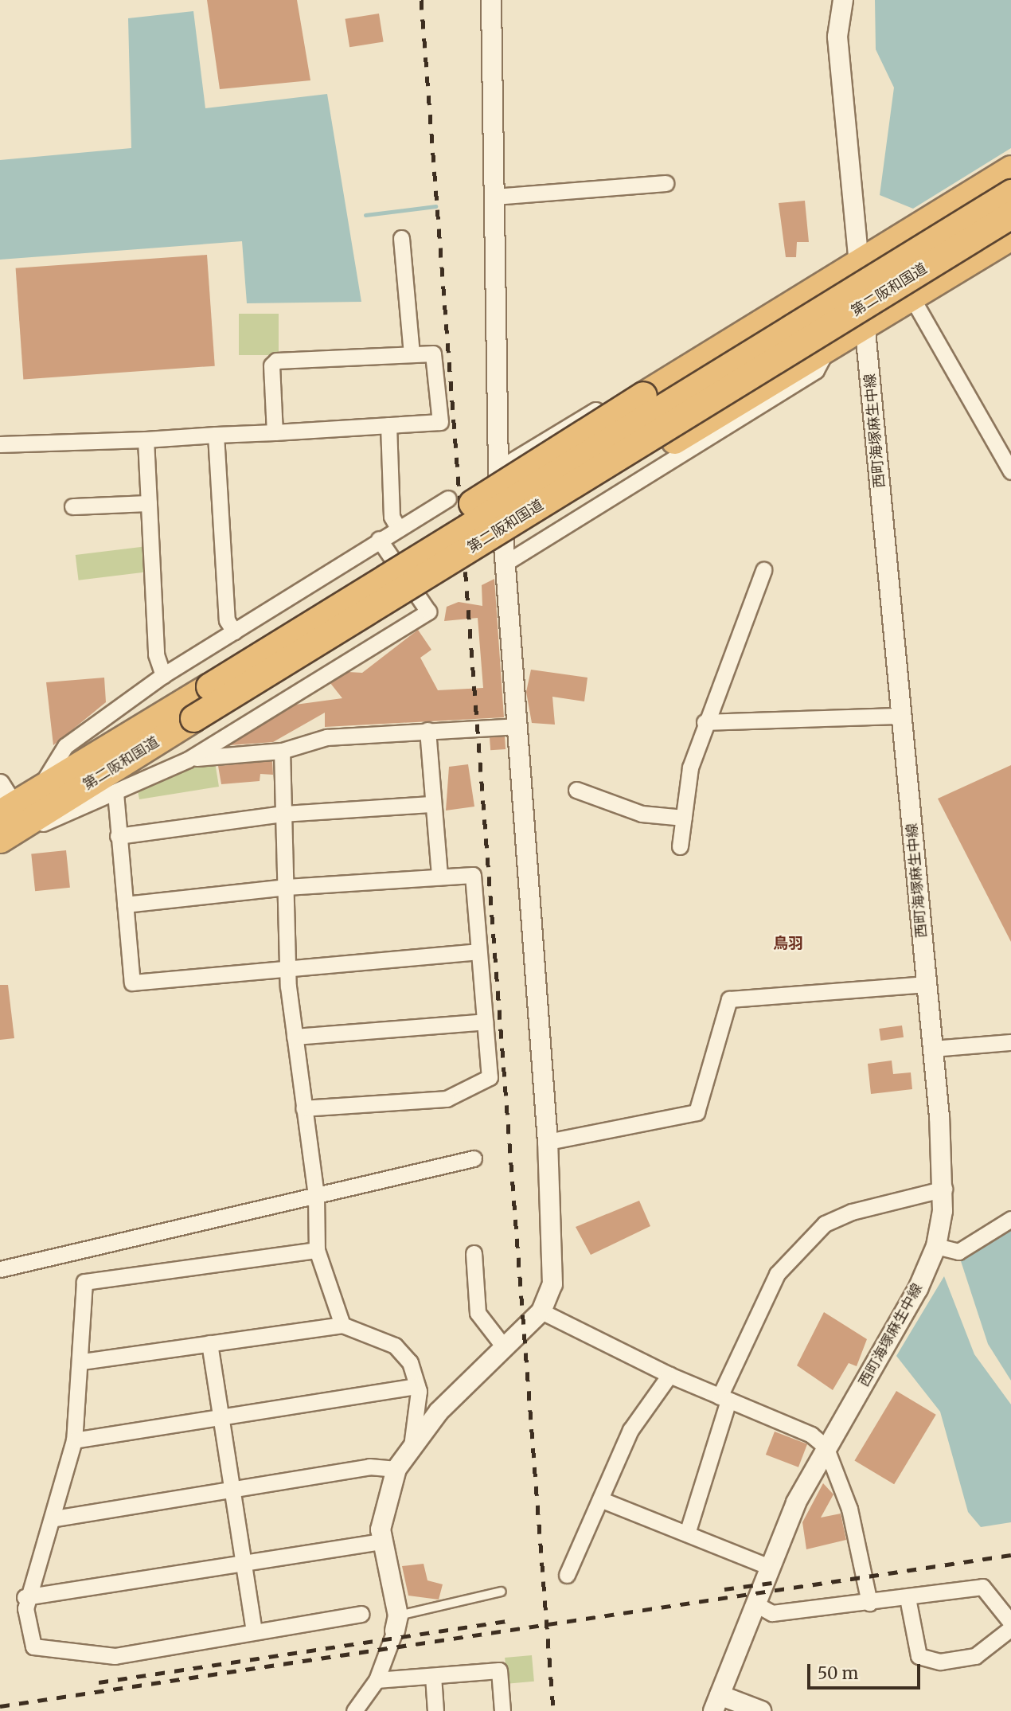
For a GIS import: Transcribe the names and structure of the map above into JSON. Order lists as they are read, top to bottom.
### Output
{
  "streets": {
    "highway": ["第二阪和国道"],
    "street": ["西町海塚麻生中線"]
  },
  "districts": ["鳥羽"],
  "scale_bar": "50 m"
}
